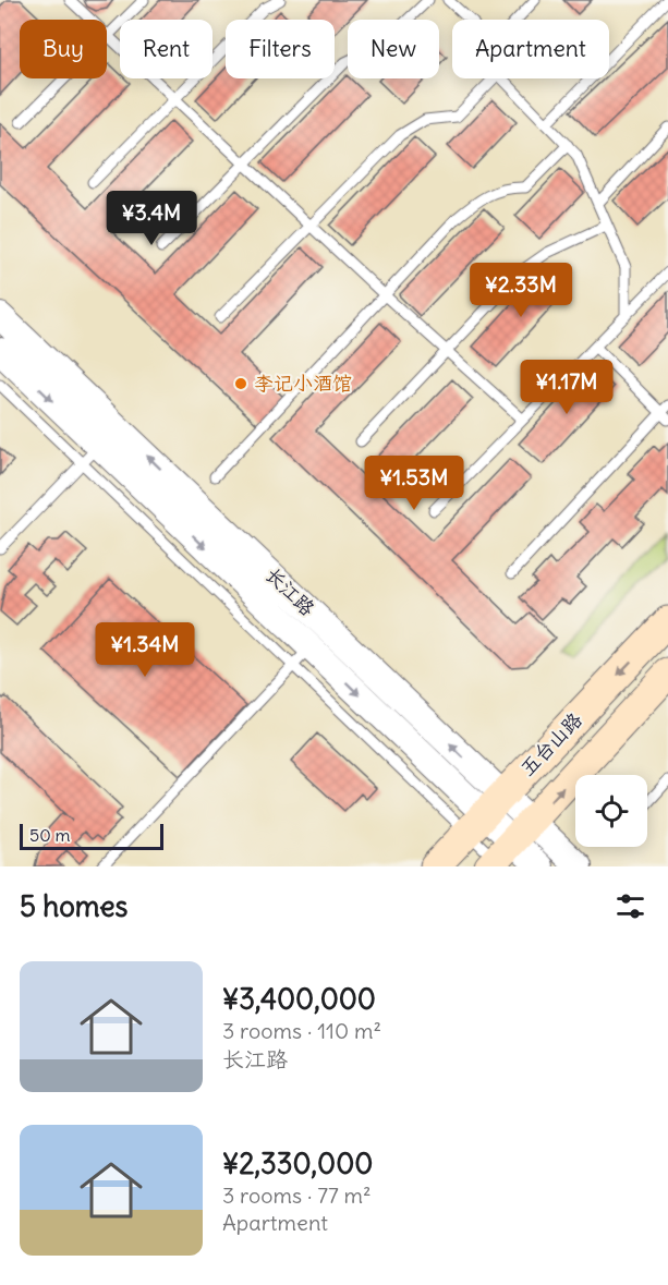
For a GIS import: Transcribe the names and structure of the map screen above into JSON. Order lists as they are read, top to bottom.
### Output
{
  "streets": {
    "main road": ["五台山路"],
    "street": ["长江路"]
  },
  "crossings": [
    ["长江路", "五台山路"]
  ],
  "places": ["李记小酒馆"],
  "scale_bar": "50 m",
  "page": {
    "chip": [
      "Buy",
      "Rent",
      "Filters",
      "New",
      "Apartment"
    ],
    "price": [
      "¥3.4M",
      "¥2.33M",
      "¥1.17M",
      "¥1.53M",
      "¥1.34M"
    ],
    "scale": "50 m",
    "heading": "5 homes",
    "list": [
      {
        "name": "¥3,400,000",
        "note": "3 rooms · 110 m² · 长江路"
      },
      {
        "name": "¥2,330,000",
        "note": "3 rooms · 77 m² · Apartment"
      }
    ]
  }
}
